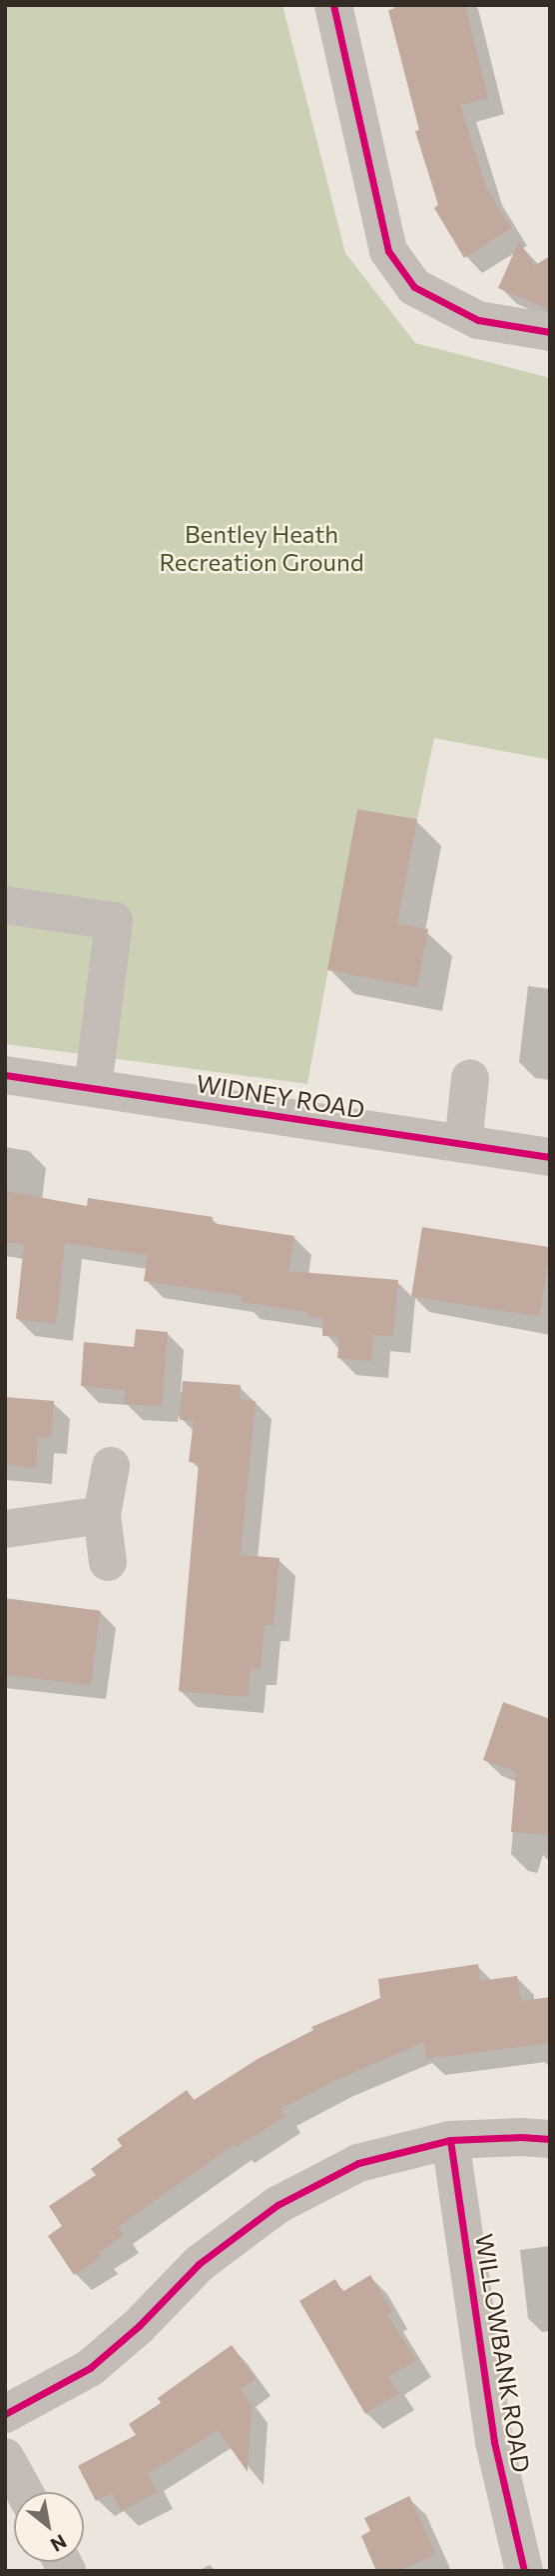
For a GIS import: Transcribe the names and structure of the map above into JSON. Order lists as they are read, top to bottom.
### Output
{
  "streets": {
    "street": ["WIDNEY ROAD", "WILLOWBANK ROAD"]
  },
  "parks": ["Bentley Heath Recreation Ground"],
  "north": "bottom right"
}
